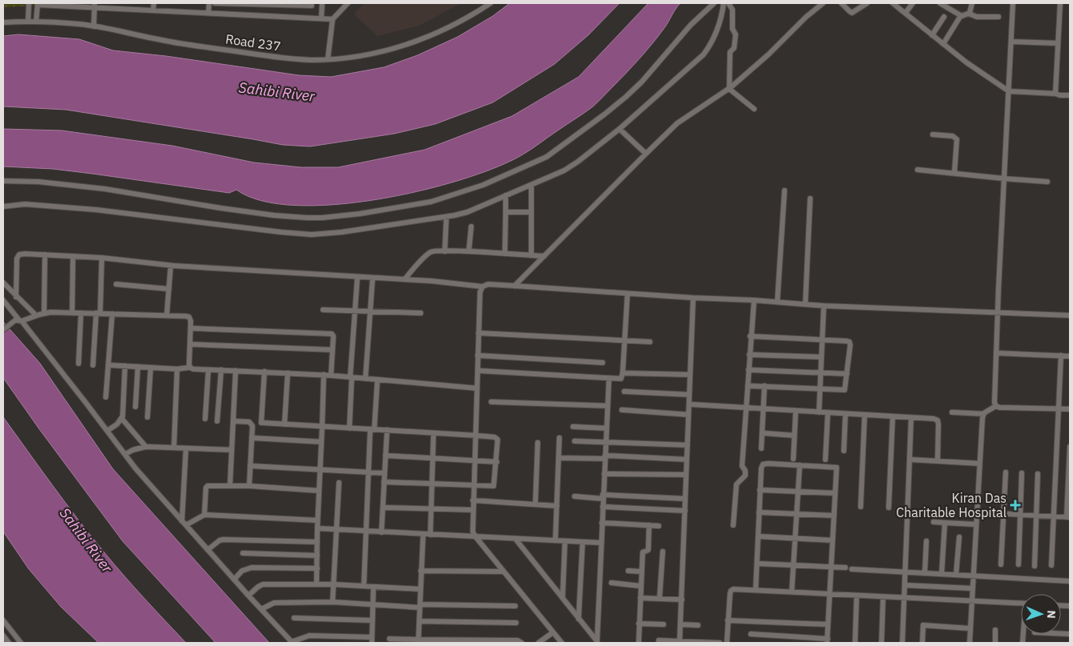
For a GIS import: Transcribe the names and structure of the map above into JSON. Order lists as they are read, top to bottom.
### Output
{
  "streets": {
    "street": ["Road 237"]
  },
  "water": ["Sahibi River"],
  "places": {
    "health": ["Kiran Das Charitable Hospital"]
  },
  "north": "right"
}
